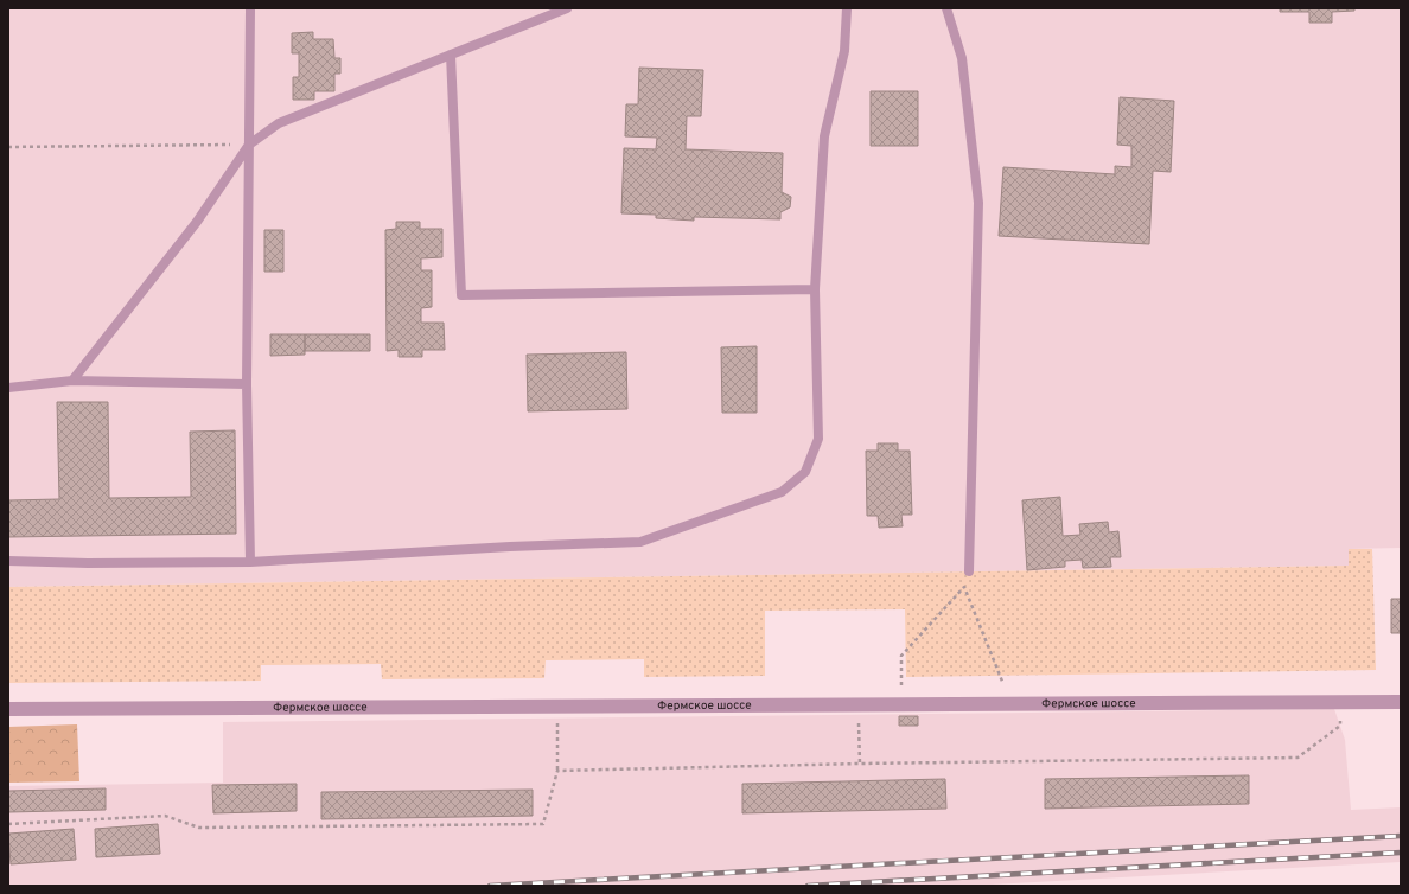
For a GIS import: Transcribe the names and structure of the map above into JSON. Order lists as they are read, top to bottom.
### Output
{
  "streets": {
    "street": ["Фермское шоссе"]
  }
}
